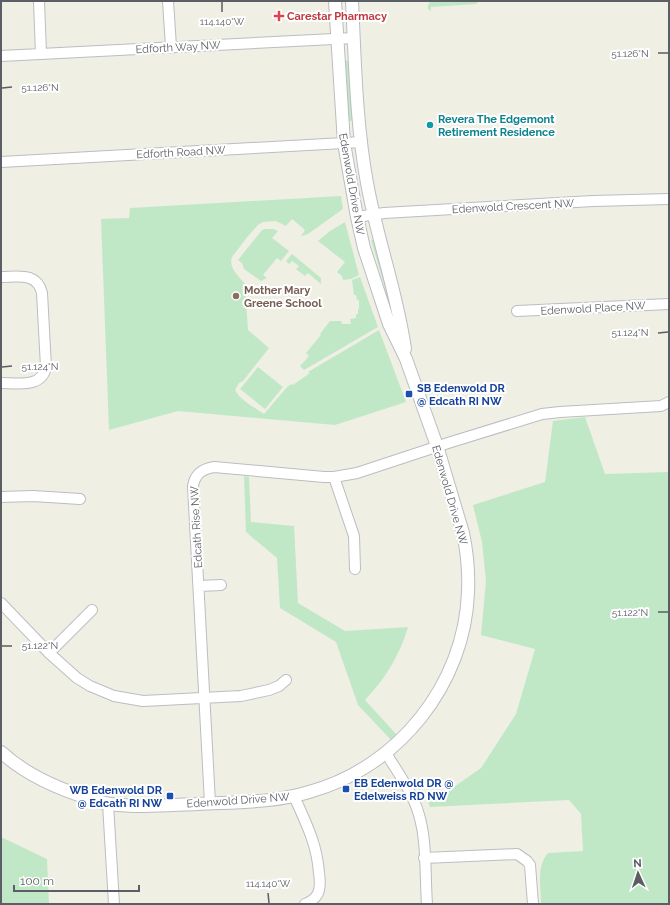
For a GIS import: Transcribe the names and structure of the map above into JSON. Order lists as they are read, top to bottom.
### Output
{
  "streets": {
    "street": [
      "Edforth Way NW",
      "Edforth Road NW",
      "Edenwold Drive NW",
      "Edenwold Crescent NW",
      "Edenwold Place NW",
      "Edcath Rise NW"
    ]
  },
  "crossings": [
    ["Edforth Way NW", "Edenwold Drive NW"],
    ["Edforth Road NW", "Edenwold Drive NW"],
    ["Edenwold Drive NW", "Edenwold Crescent NW"],
    ["Edenwold Drive NW", "Edcath Rise NW"]
  ],
  "places": {
    "health": ["Carestar Pharmacy"],
    "other": ["Revera The Edgemont Retirement Residence", "Mother Mary Greene School"],
    "transit": ["SB Edenwold DR @ Edcath RI NW", "EB Edenwold DR @ Edelweiss RD NW", "WB Edenwold DR @ Edcath RI NW"]
  },
  "scale_bar": "100 m",
  "north": "top",
  "coordinates": [
    "114.140°W",
    "51.126°N",
    "51.124°N",
    "51.122°N"
  ]
}
